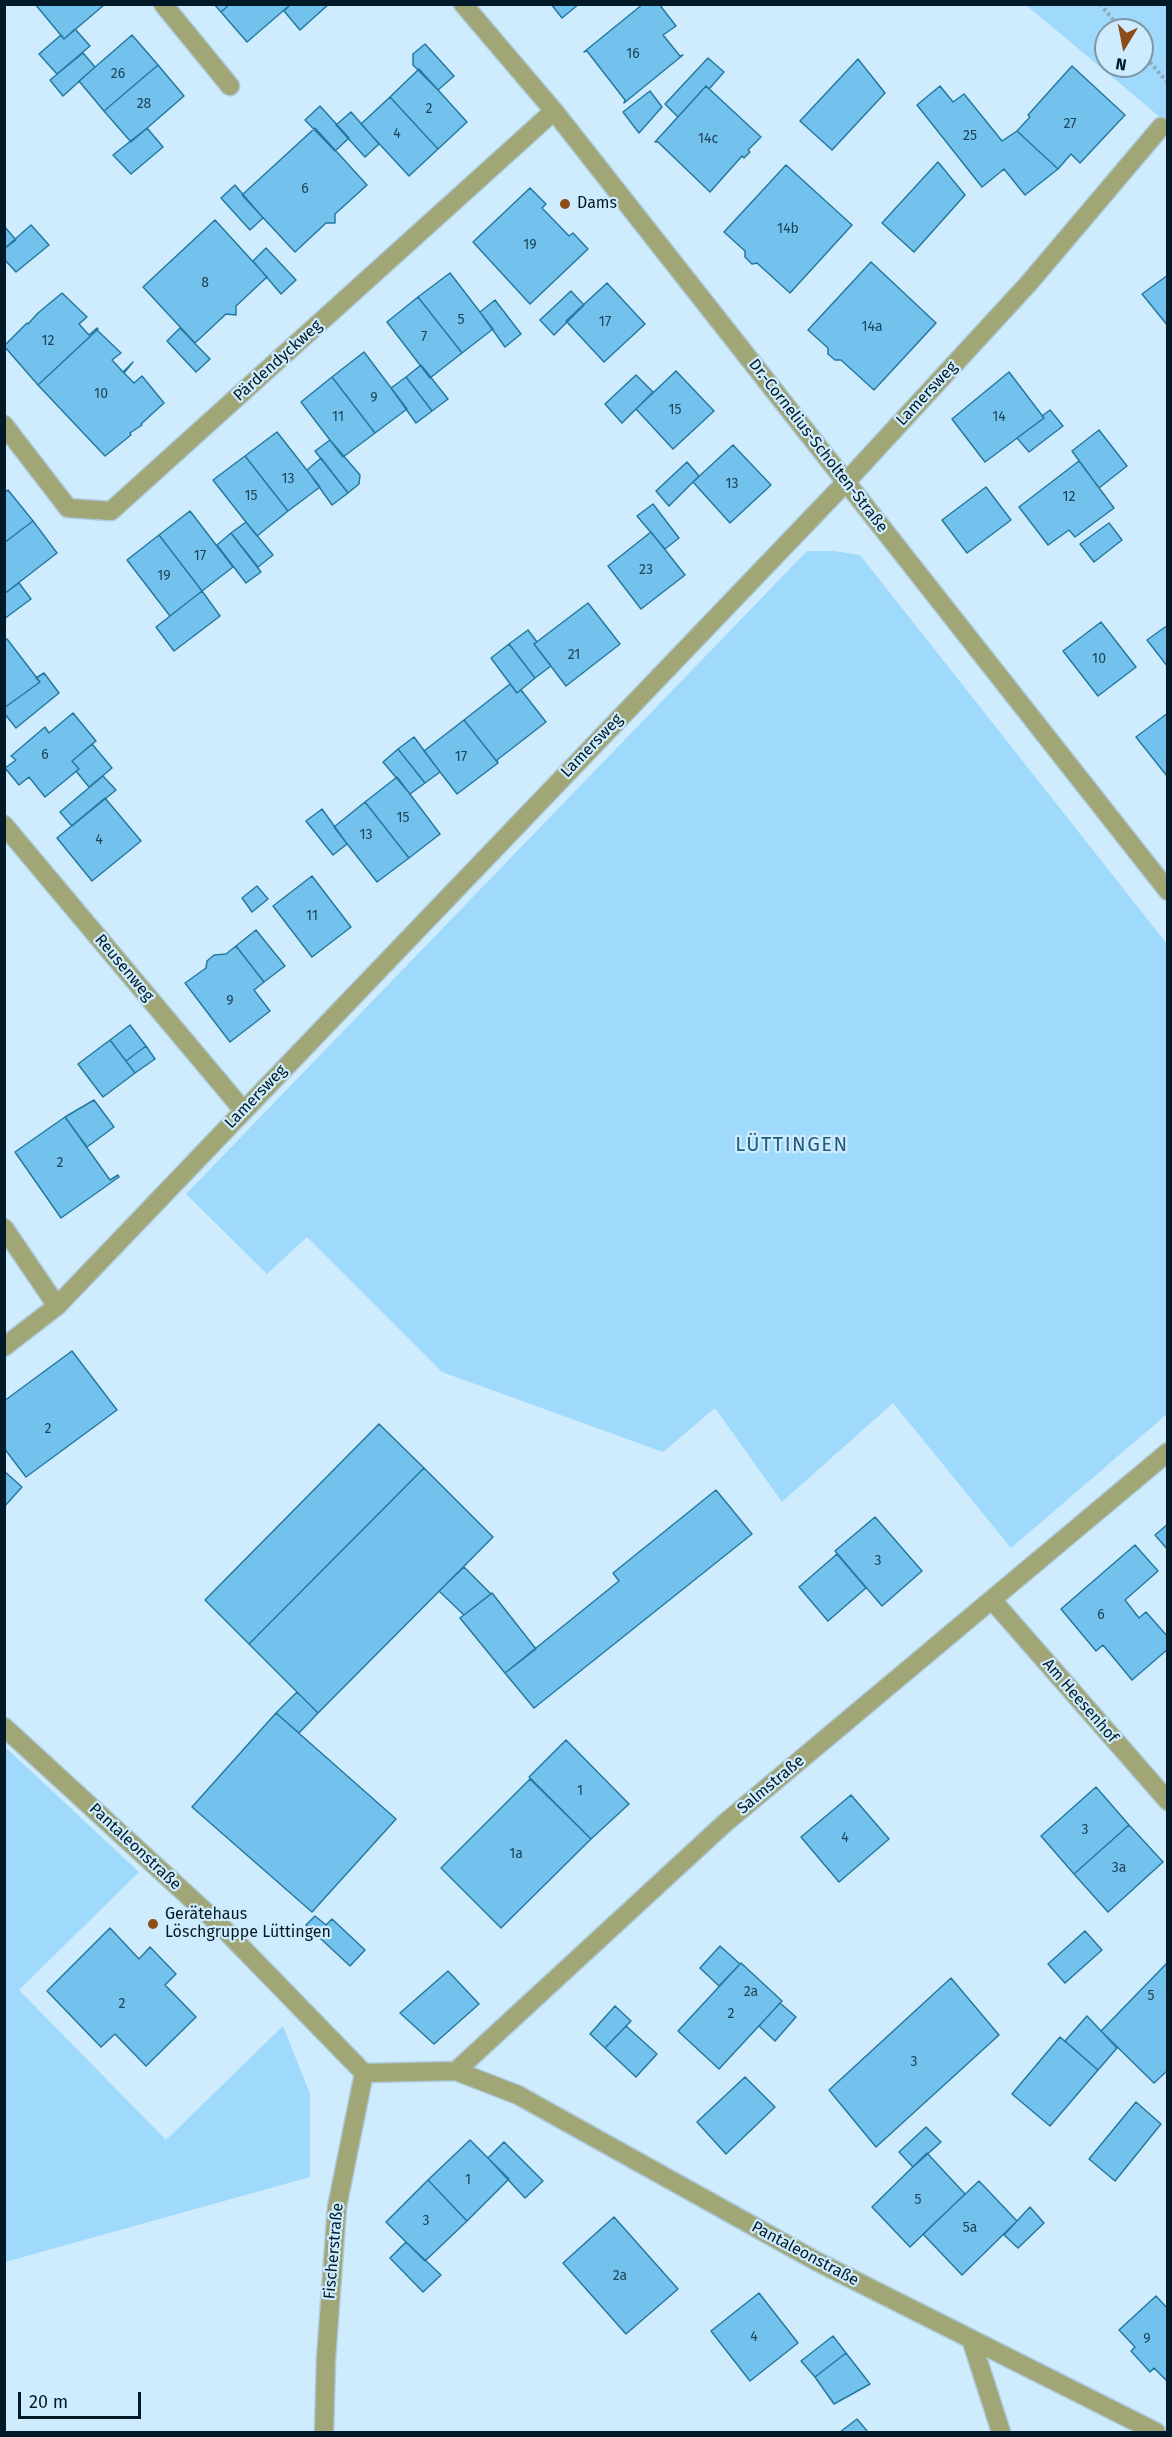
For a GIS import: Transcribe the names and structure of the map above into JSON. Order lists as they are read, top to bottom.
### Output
{
  "streets": {
    "street": [
      "Pärdendyckweg",
      "Lamersweg",
      "Dr.-Cornelius-Scholten-Straße",
      "Reusenweg",
      "Am Heesenhof",
      "Salmstraße",
      "Pantaleonstraße",
      "Fischerstraße"
    ]
  },
  "crossings": [
    ["Pärdendyckweg", "Dr.-Cornelius-Scholten-Straße"],
    ["Lamersweg", "Dr.-Cornelius-Scholten-Straße"],
    ["Lamersweg", "Reusenweg"],
    ["Am Heesenhof", "Salmstraße"],
    ["Salmstraße", "Pantaleonstraße"],
    ["Pantaleonstraße", "Fischerstraße"]
  ],
  "districts": ["LÜTTINGEN"],
  "places": ["Dams", "Gerätehaus Löschgruppe Lüttingen"],
  "house_numbers": [
    "16",
    "26",
    "28",
    "2",
    "27",
    "4",
    "25",
    "14c",
    "6",
    "14b",
    "19",
    "8",
    "5",
    "17",
    "14a",
    "7",
    "12",
    "10",
    "9",
    "15",
    "11",
    "14",
    "13",
    "13",
    "15",
    "12",
    "17",
    "23",
    "19",
    "21",
    "10",
    "6",
    "17",
    "15",
    "13",
    "4",
    "11",
    "9",
    "2",
    "2",
    "3",
    "6",
    "1",
    "3",
    "4",
    "1a",
    "3a",
    "2a",
    "5",
    "2",
    "2",
    "3",
    "1",
    "5",
    "3",
    "5a",
    "2a",
    "4",
    "9"
  ],
  "scale_bar": "20 m",
  "north": "bottom"
}
